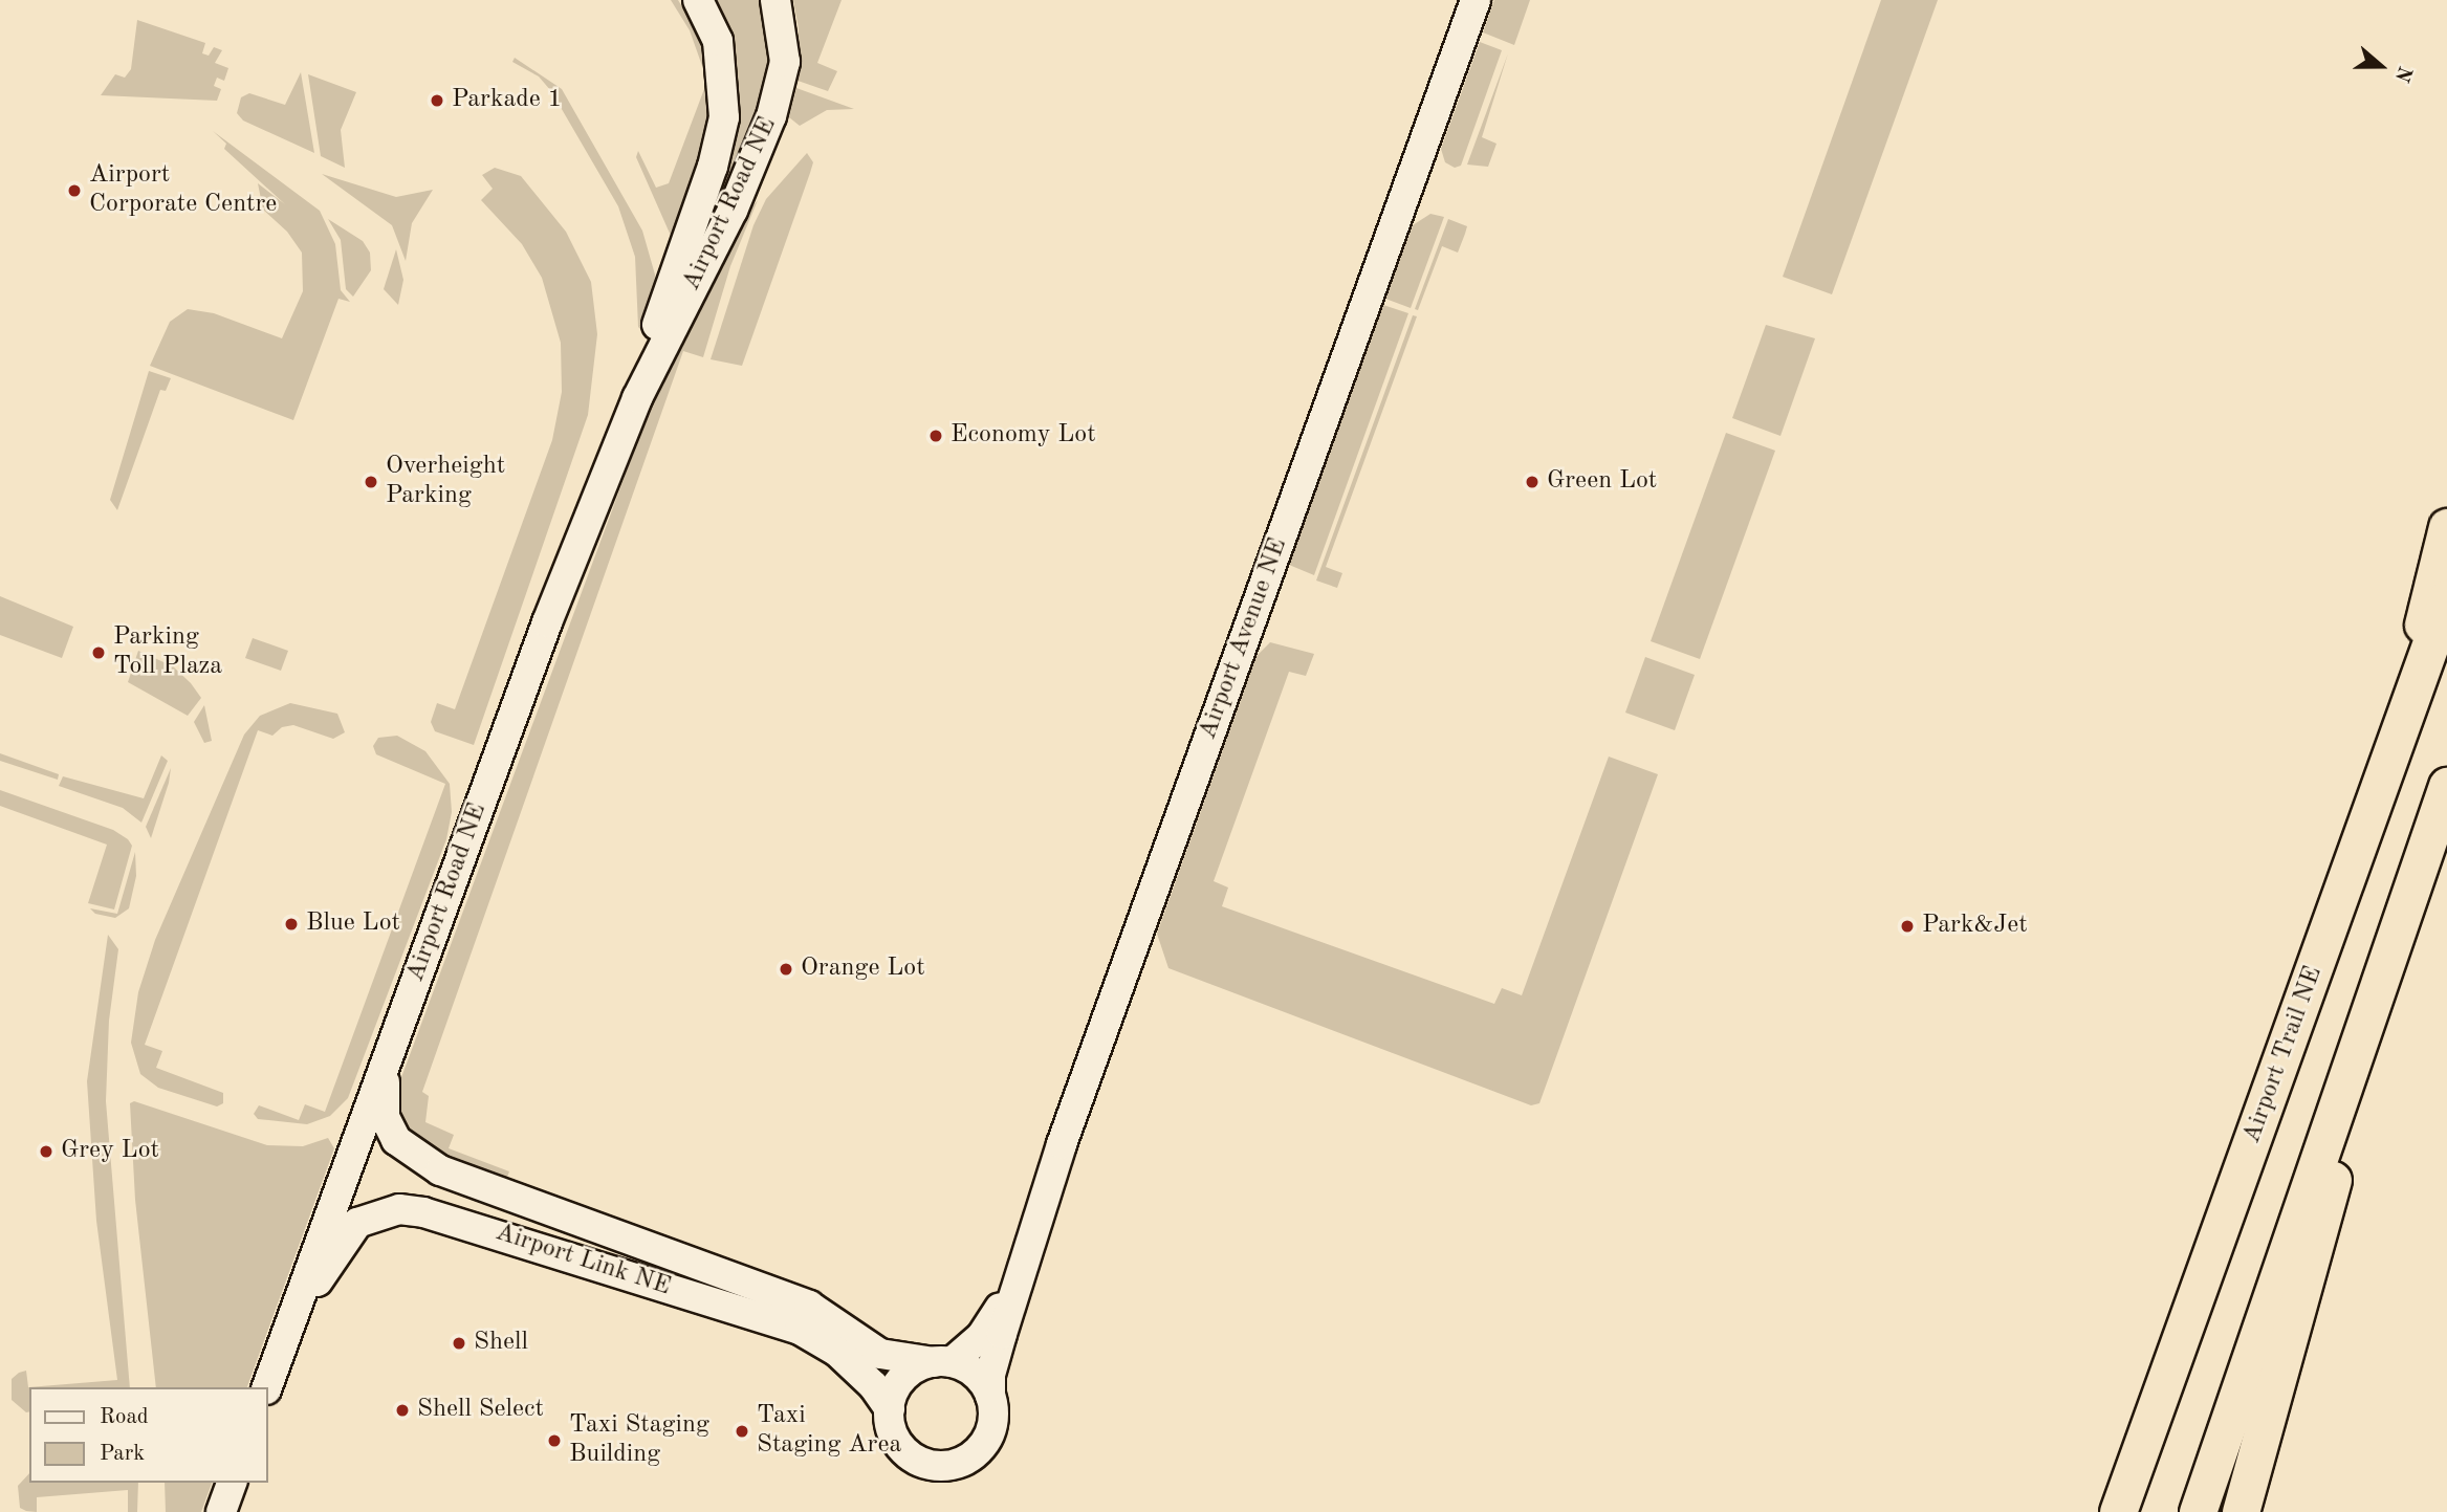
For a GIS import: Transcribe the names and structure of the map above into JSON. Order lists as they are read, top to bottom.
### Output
{
  "streets": {
    "highway": ["Airport Trail NE"],
    "street": ["Airport Road NE", "Airport Avenue NE", "Airport Link NE"]
  },
  "crossings": [
    ["Airport Road NE", "Airport Link NE"],
    ["Airport Avenue NE", "Airport Link NE"]
  ],
  "places": [
    "Parkade 1",
    "Airport Corporate Centre",
    "Economy Lot",
    "Overheight Parking",
    "Green Lot",
    "Parking Toll Plaza",
    "Blue Lot",
    "Park&Jet",
    "Orange Lot",
    "Grey Lot",
    "Shell",
    "Shell Select",
    "Taxi Staging Area",
    "Taxi Staging Building"
  ],
  "legend": ["Road", "Park"],
  "north": "right"
}
